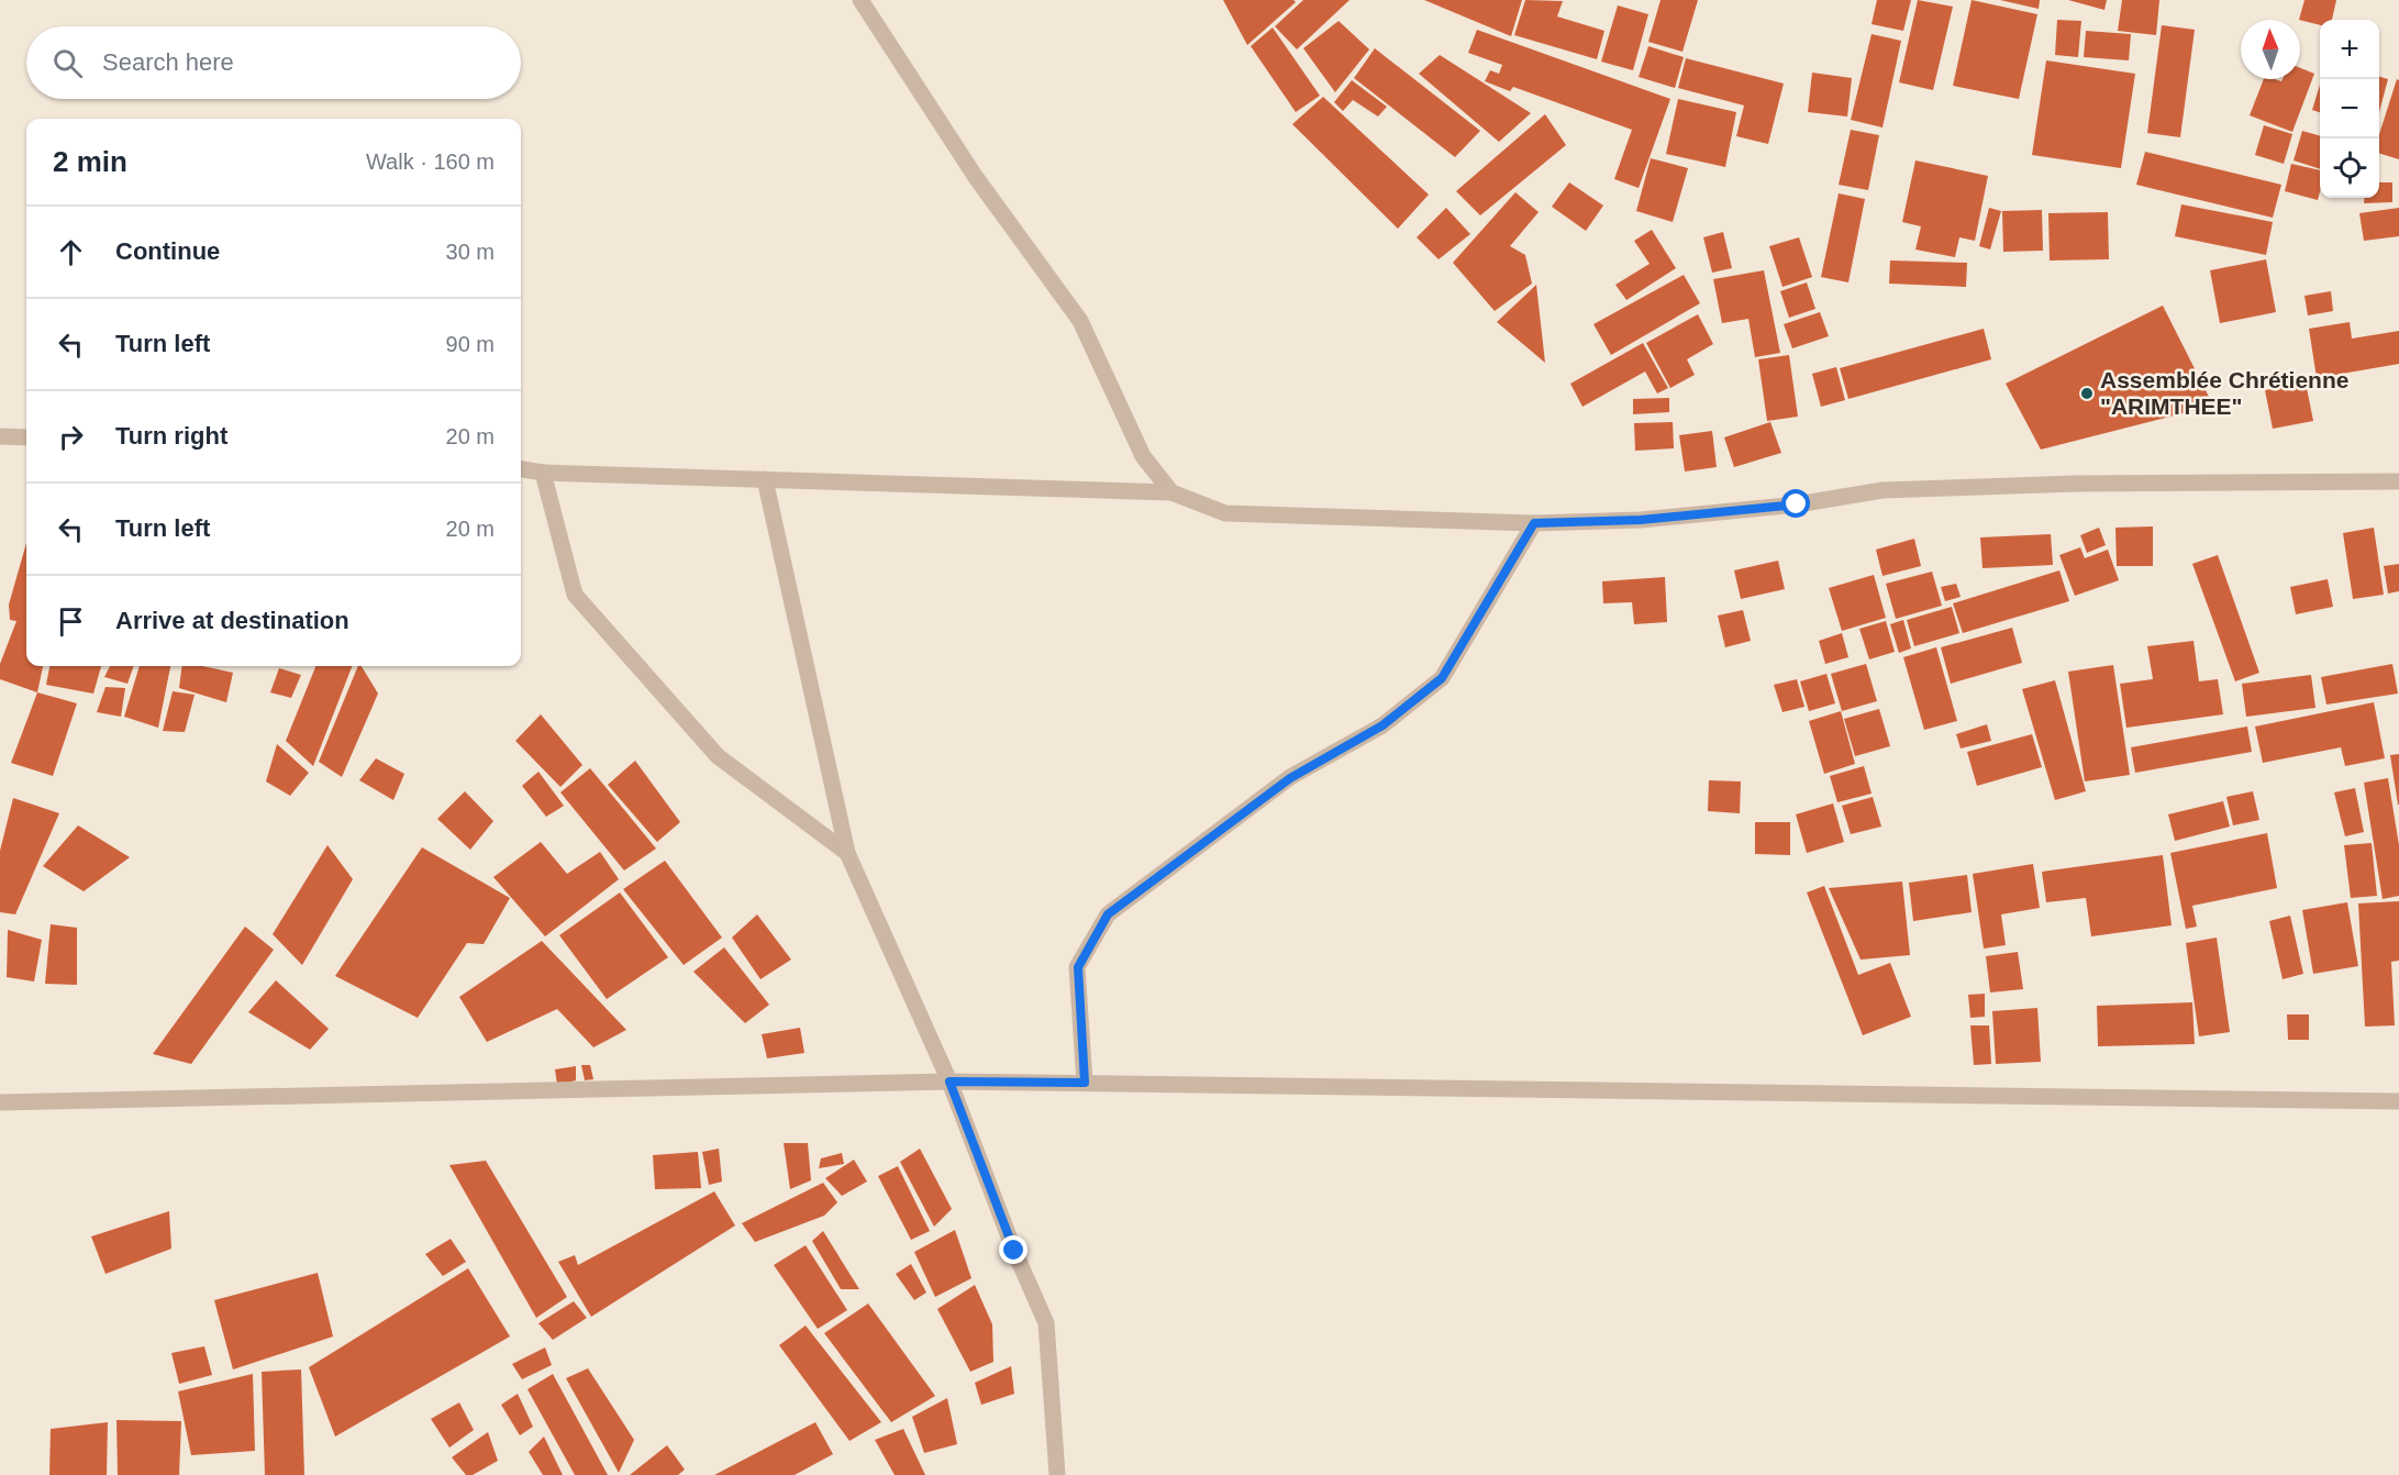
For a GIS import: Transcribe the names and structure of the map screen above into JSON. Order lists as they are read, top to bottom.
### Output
{
  "places": ["Assemblée Chrétienne \"ARIMTHEE\""],
  "north": "top",
  "page": {
    "map_buttons": ["+", "−"],
    "search": "Search here",
    "heading": ["2 min", "Walk · 160 m"],
    "list": [
      ["Continue", "30 m"],
      ["Turn left", "90 m"],
      ["Turn right", "20 m"],
      ["Turn left", "20 m"],
      "Arrive at destination"
    ]
  }
}
